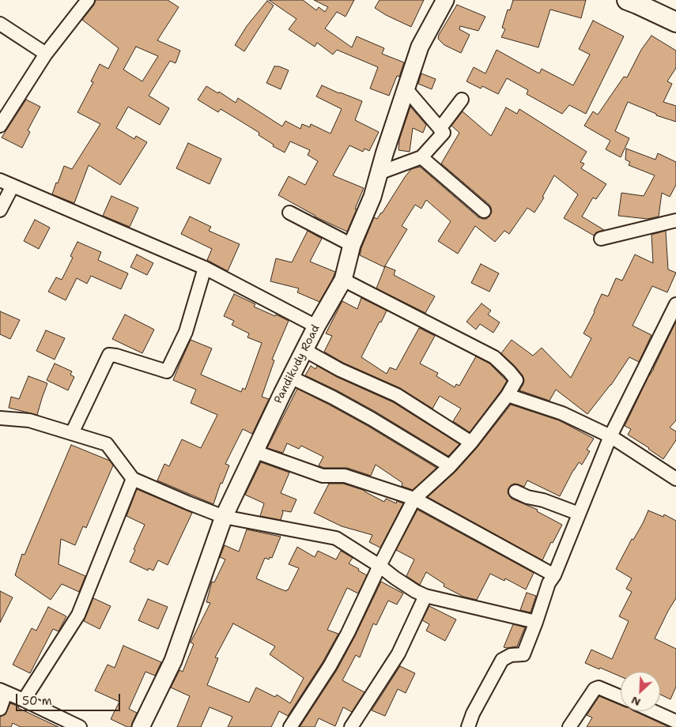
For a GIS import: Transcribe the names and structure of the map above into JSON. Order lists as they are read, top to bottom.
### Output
{
  "streets": {
    "street": ["Pandikudy Road"]
  },
  "scale_bar": "50 m",
  "north": "bottom left"
}
